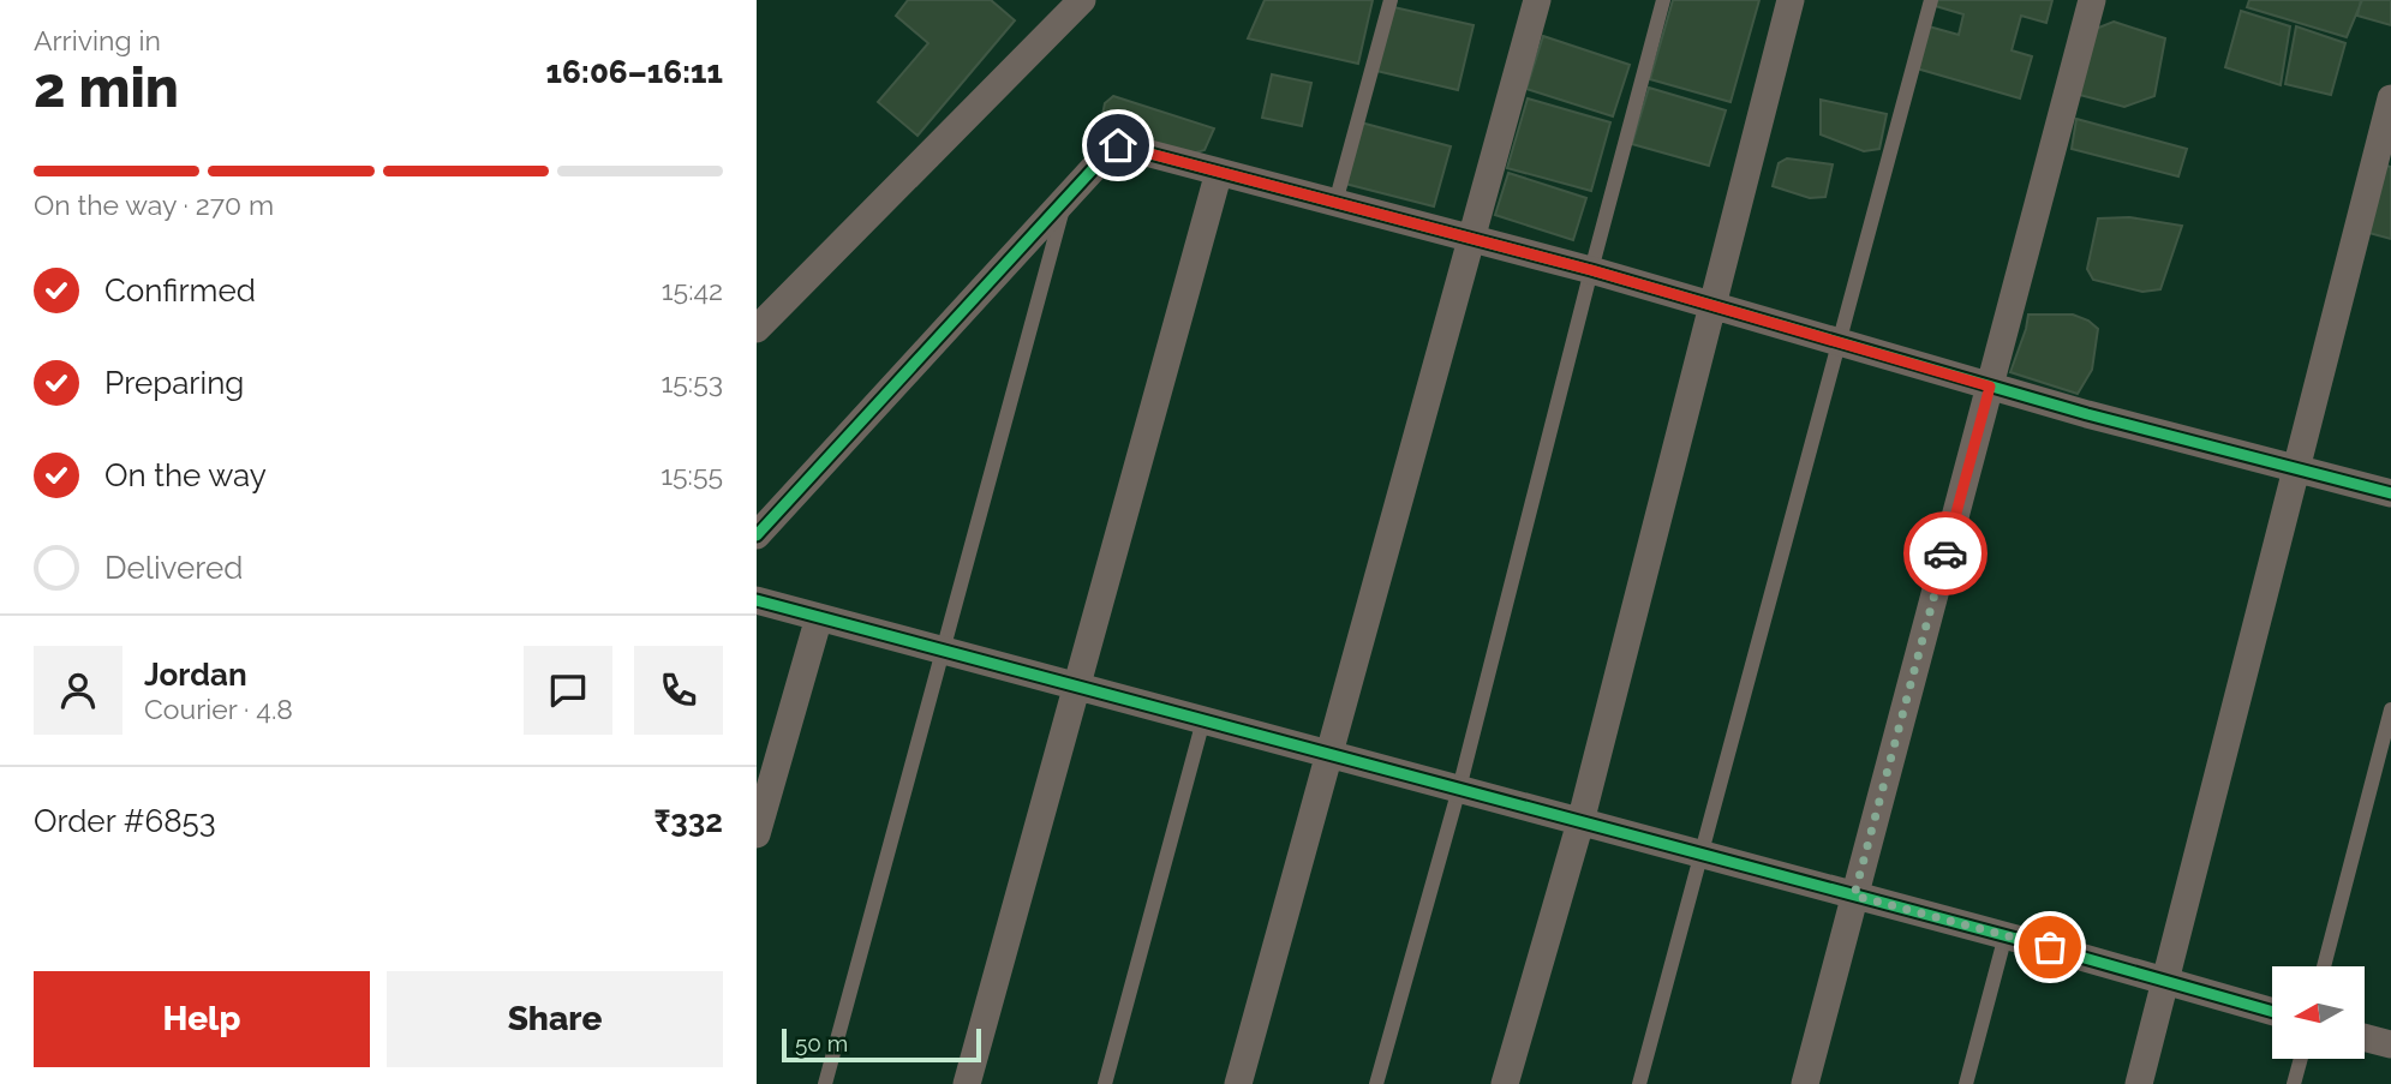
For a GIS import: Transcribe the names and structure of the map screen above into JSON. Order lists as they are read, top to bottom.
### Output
{
  "scale_bar": "50 m",
  "north": "left",
  "page": {
    "heading": ["2 min", "Arriving in", "16:06–16:11"],
    "panel": [
      "Jordan",
      "Courier · 4.8",
      "Order #6853",
      "₹332"
    ],
    "bar": "On the way · 270 m",
    "list": [
      ["Confirmed", "15:42"],
      ["Preparing", "15:53"],
      ["On the way", "15:55"],
      "Delivered"
    ],
    "buttons": ["Help", "Share"],
    "scale": "50 m"
  }
}
